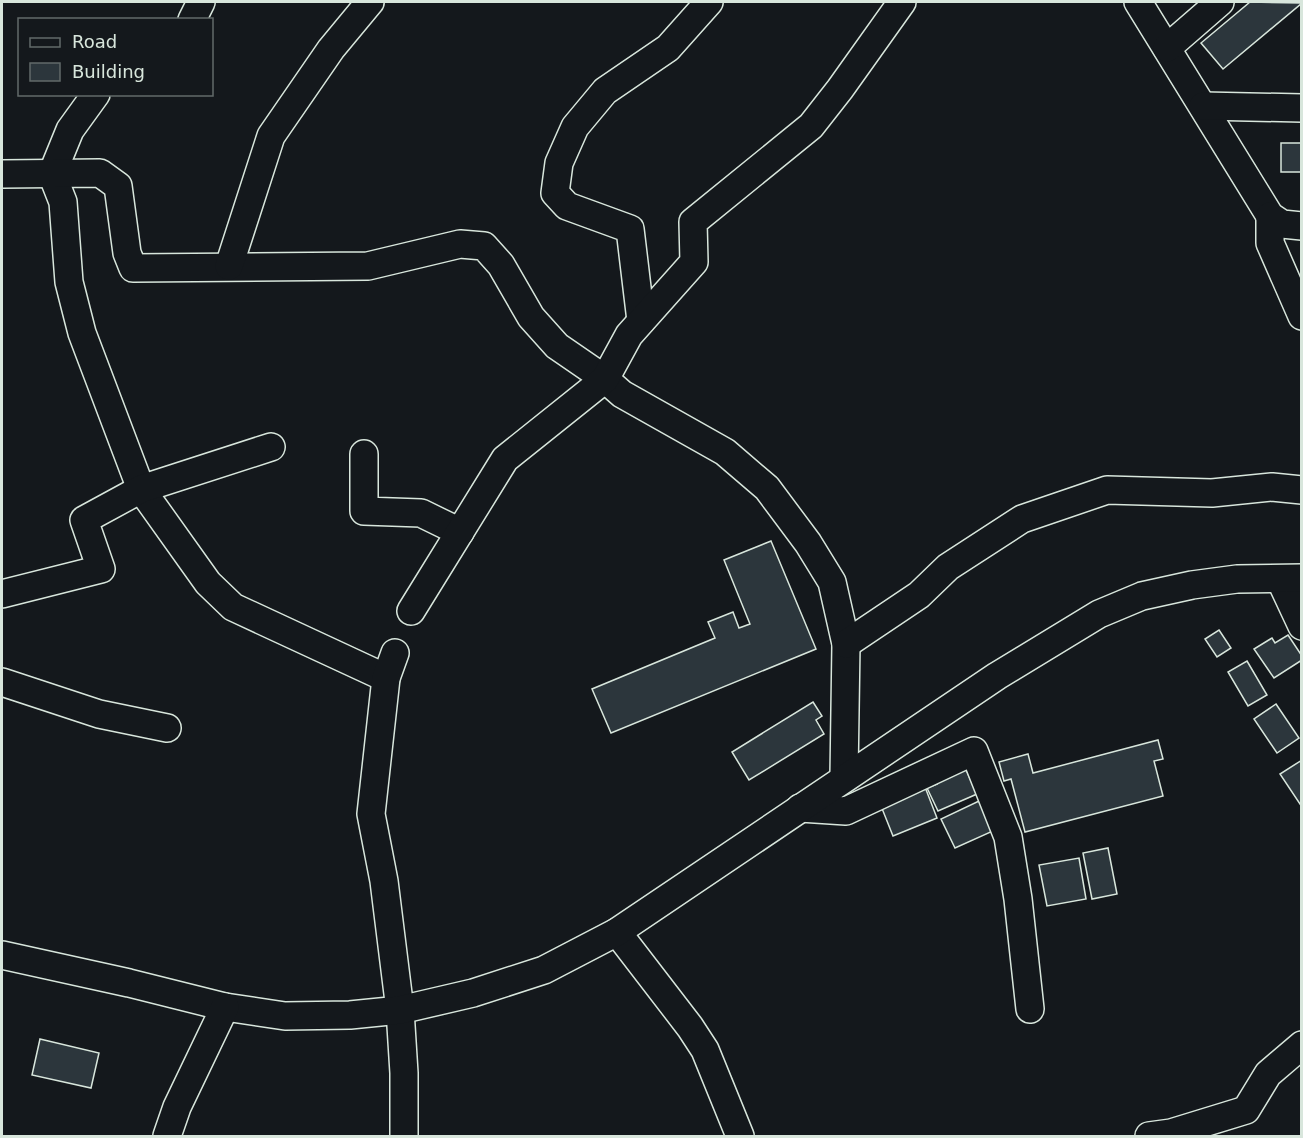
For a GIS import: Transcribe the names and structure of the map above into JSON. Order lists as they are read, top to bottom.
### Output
{
  "legend": ["Road", "Building"]
}
